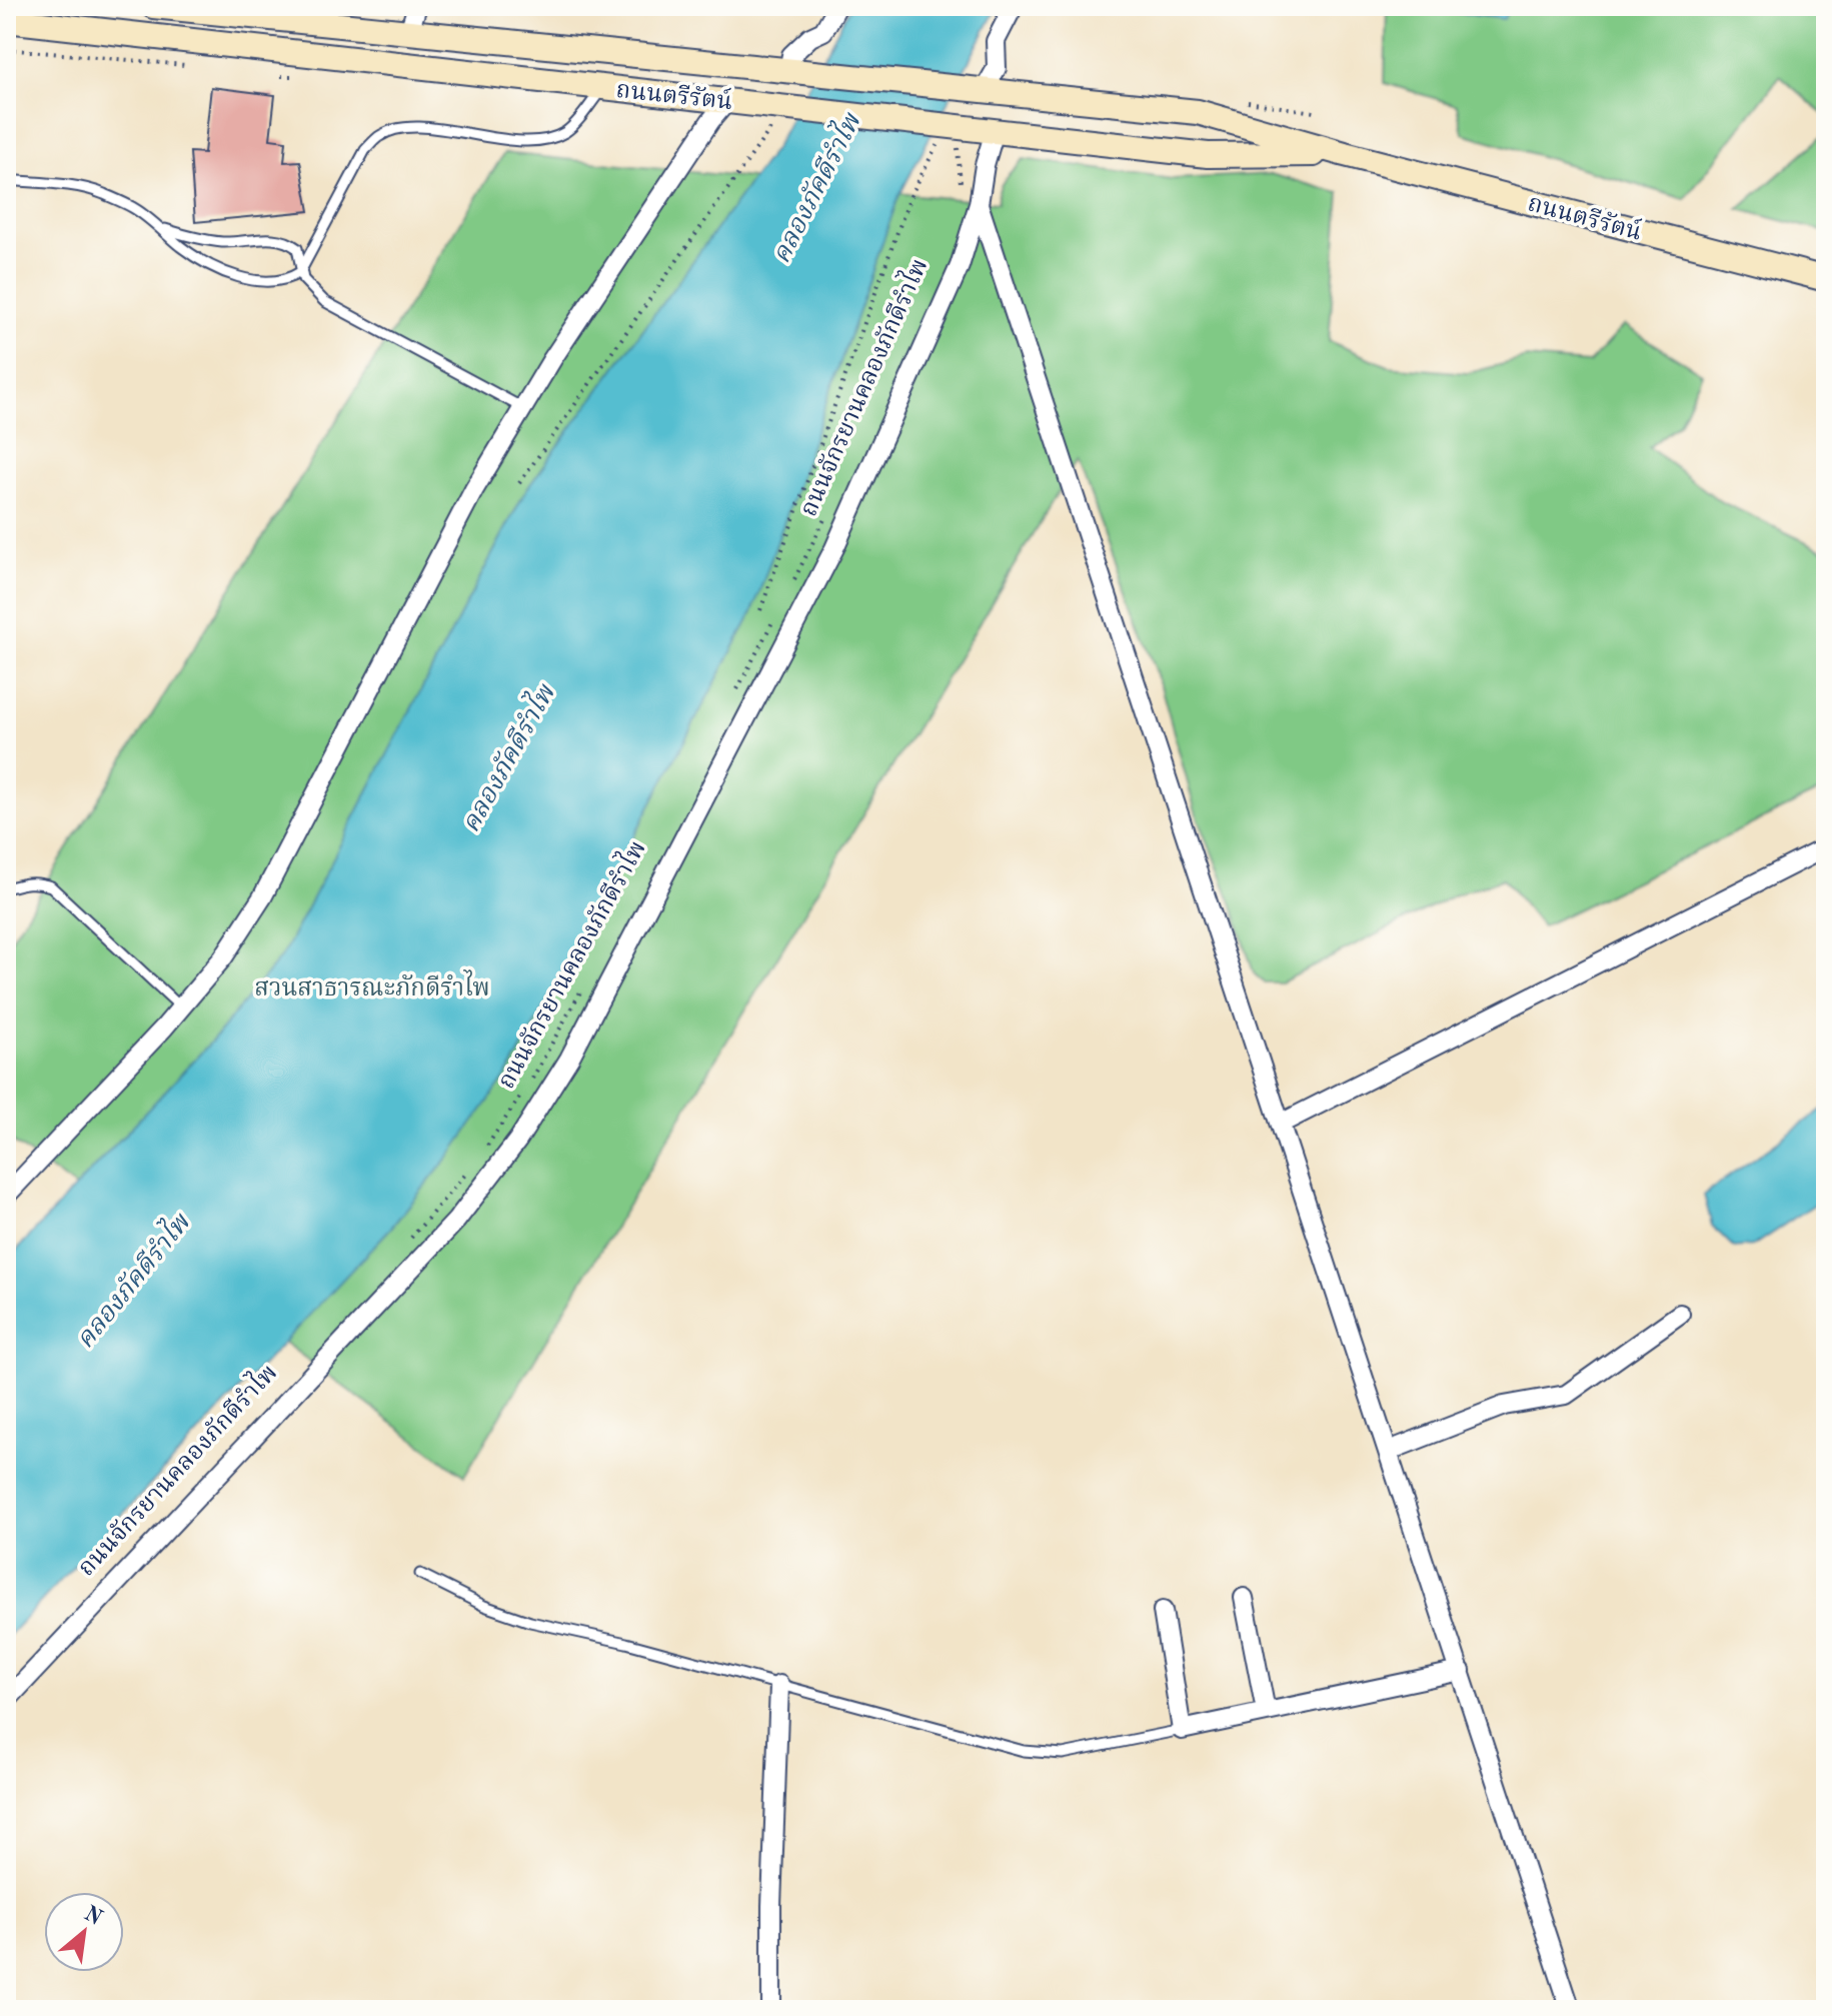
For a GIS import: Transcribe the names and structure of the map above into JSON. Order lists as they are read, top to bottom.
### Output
{
  "streets": {
    "main road": ["ถนนตรีรัตน์"],
    "path": ["ถนนจักรยานคลองภักดีรำไพ"]
  },
  "water": ["คลองภัคดีรำไพ"],
  "parks": ["สวนสาธารณะภักดีรำไพ"],
  "north": "top right"
}
